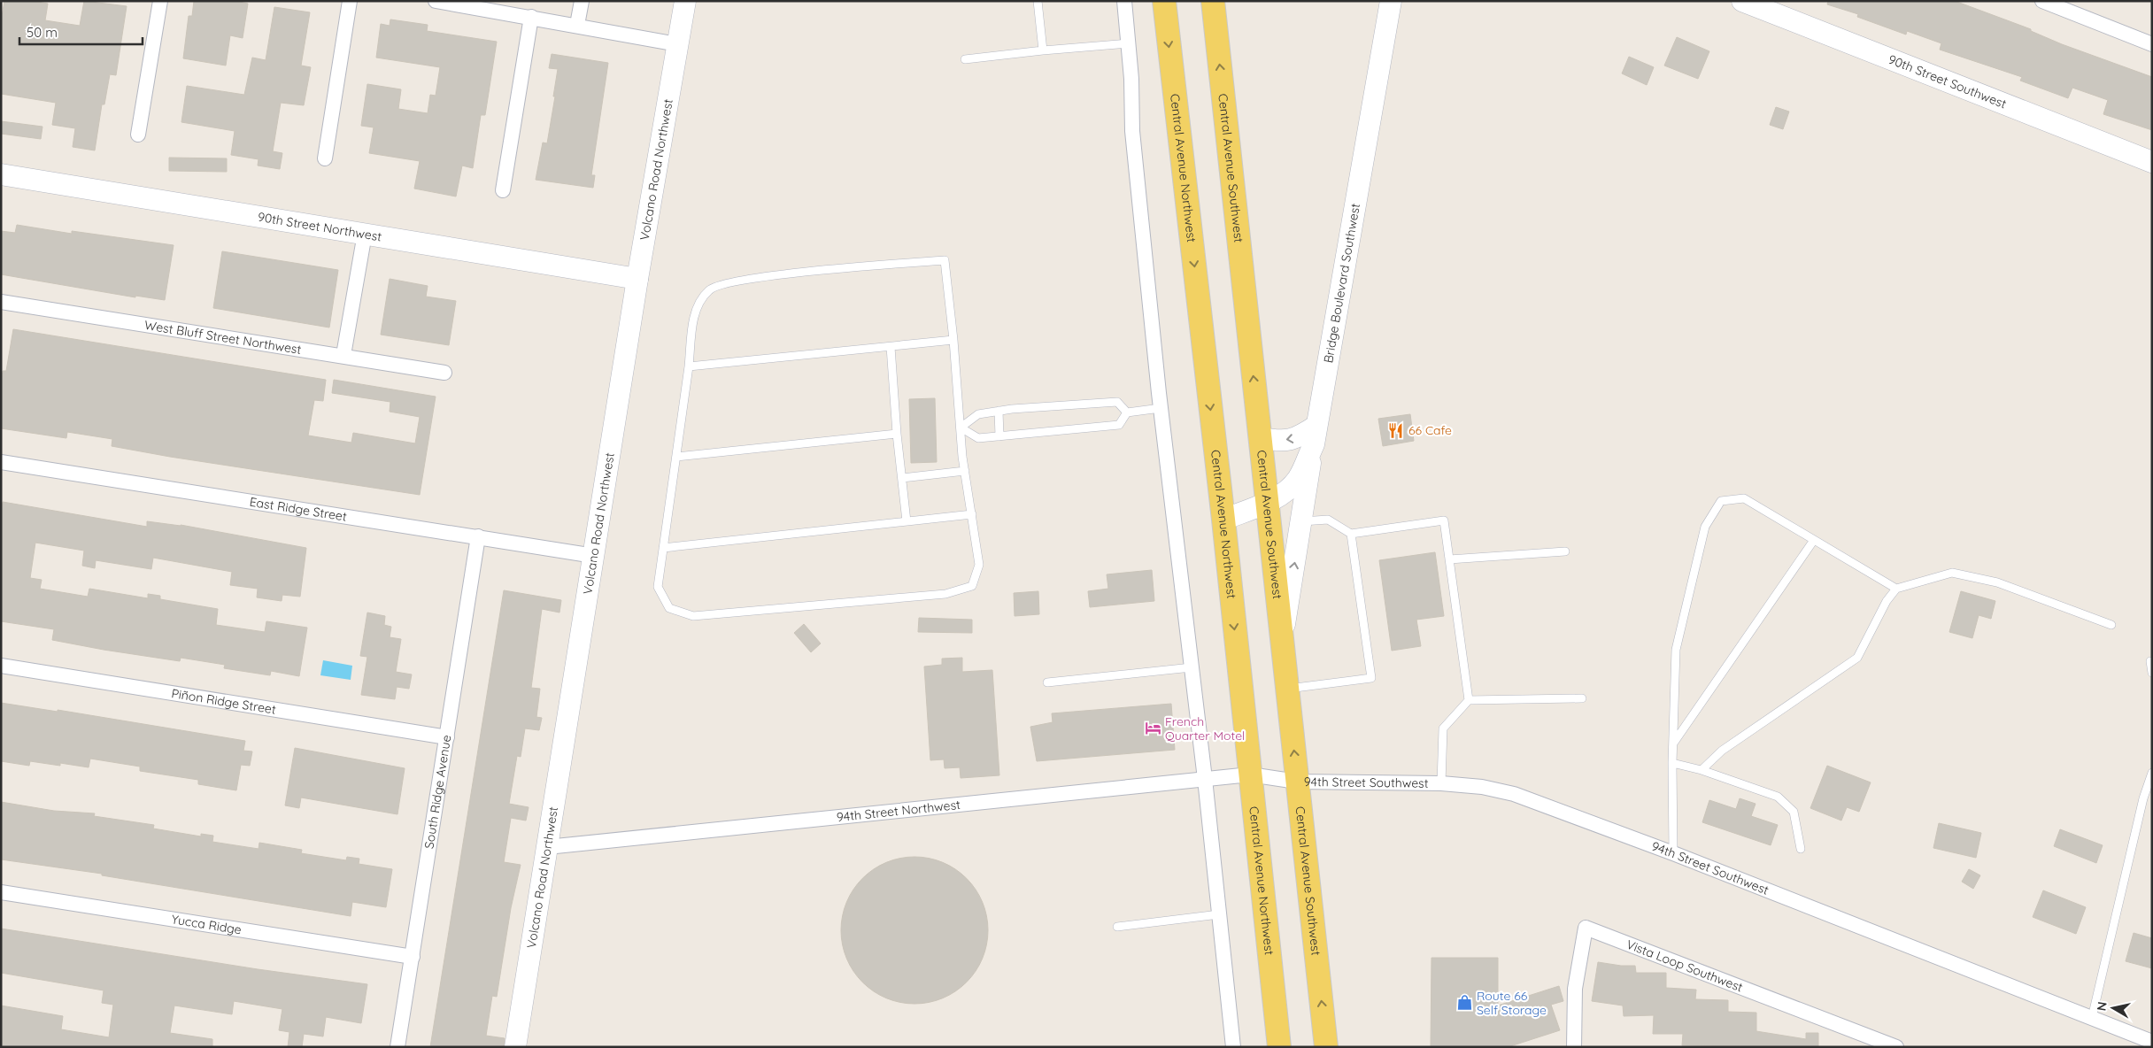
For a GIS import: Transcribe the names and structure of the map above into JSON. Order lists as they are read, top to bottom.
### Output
{
  "streets": {
    "main road": ["Central Avenue Northwest", "Central Avenue Southwest"],
    "street": [
      "90th Street Southwest",
      "Volcano Road Northwest",
      "90th Street Northwest",
      "Bridge Boulevard Southwest",
      "West Bluff Street Northwest",
      "East Ridge Street",
      "Piñon Ridge Street",
      "94th Street Southwest",
      "South Ridge Avenue",
      "94th Street Northwest",
      "Yucca Ridge",
      "Vista Loop Southwest"
    ]
  },
  "crossings": [
    ["Central Avenue Northwest", "Bridge Boulevard Southwest"],
    ["Central Avenue Northwest", "94th Street Southwest"],
    ["Central Avenue Northwest", "94th Street Northwest"],
    ["Central Avenue Southwest", "Bridge Boulevard Southwest"],
    ["Central Avenue Southwest", "94th Street Southwest"],
    ["Volcano Road Northwest", "90th Street Northwest"],
    ["Volcano Road Northwest", "East Ridge Street"],
    ["Volcano Road Northwest", "94th Street Northwest"],
    ["East Ridge Street", "South Ridge Avenue"],
    ["Piñon Ridge Street", "South Ridge Avenue"],
    ["94th Street Southwest", "94th Street Northwest"],
    ["South Ridge Avenue", "Yucca Ridge"]
  ],
  "one_way": ["Central Avenue Northwest", "Central Avenue Southwest"],
  "places": {
    "restaurant": ["66 Cafe"],
    "hotel": ["French Quarter Motel"],
    "shop": ["Route 66 Self Storage"]
  },
  "scale_bar": "50 m",
  "north": "left"
}
